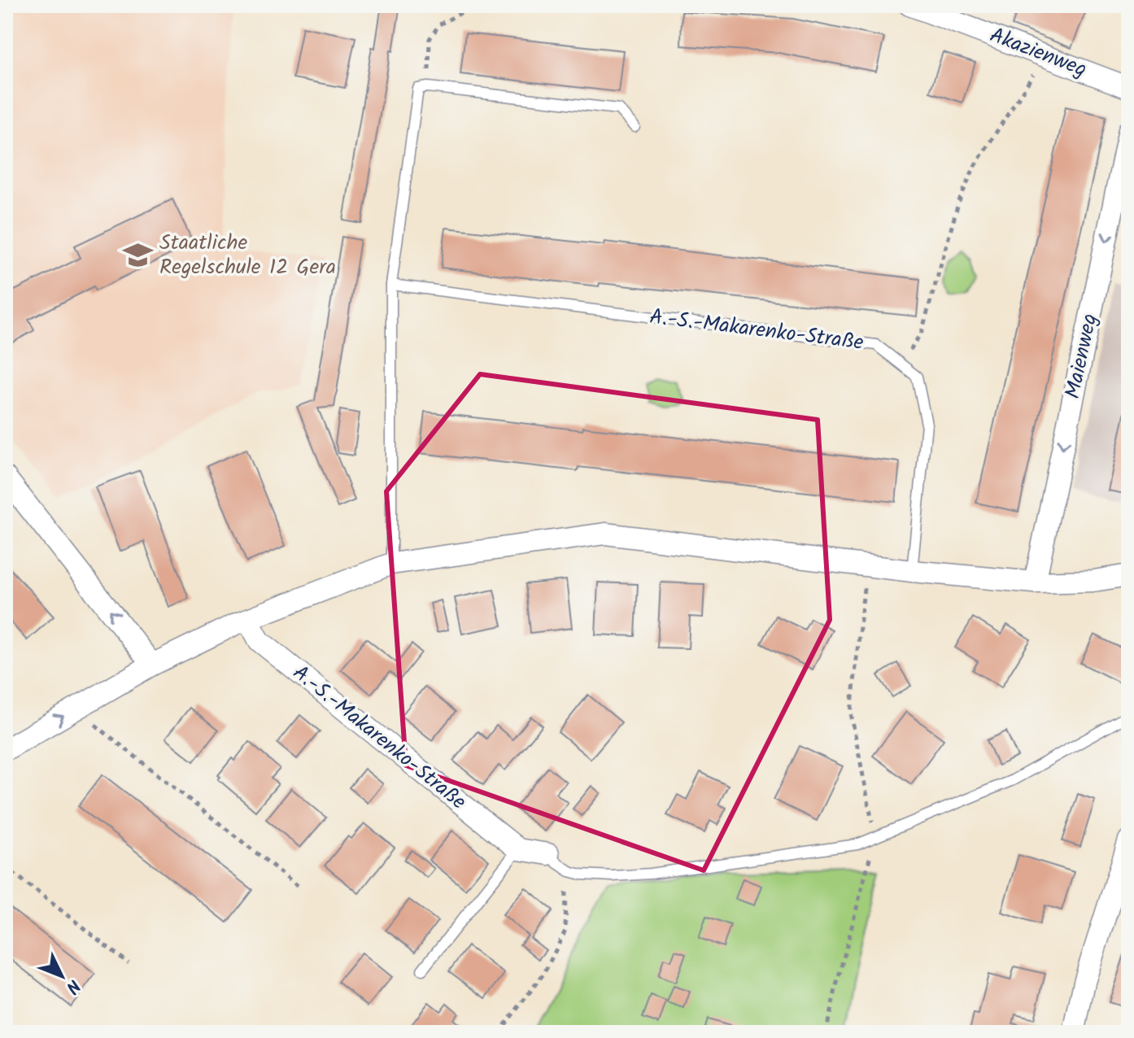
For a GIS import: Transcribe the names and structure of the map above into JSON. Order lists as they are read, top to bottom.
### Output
{
  "streets": {
    "street": ["Akazienweg", "A.-S.-Makarenko-Straße", "Maienweg"]
  },
  "one_way": ["Maienweg"],
  "places": {
    "school or university": ["Staatliche Regelschule 12 Gera"]
  },
  "north": "bottom right"
}
